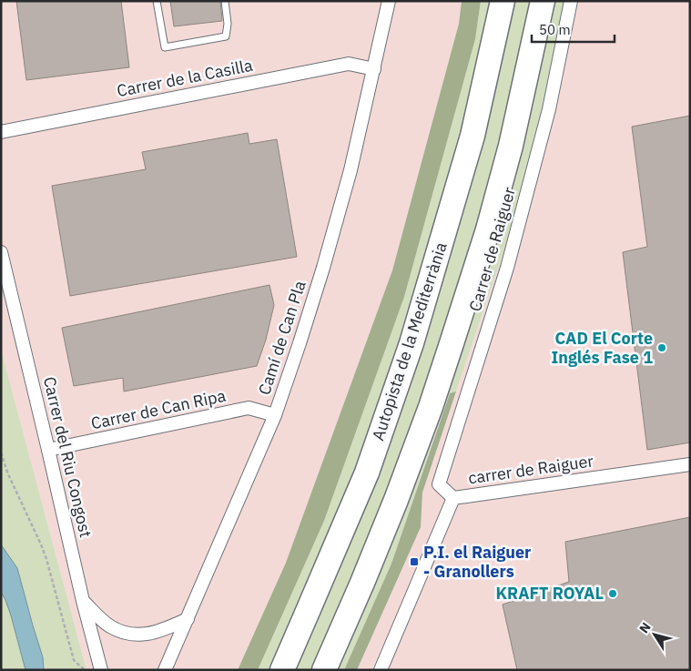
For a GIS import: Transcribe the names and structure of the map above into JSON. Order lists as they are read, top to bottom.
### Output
{
  "streets": {
    "highway": ["Autopista de la Mediterrània"],
    "street": [
      "Carrer de la Casilla",
      "Carrer de Raiguer",
      "Camí de Can Pla",
      "Carrer de Can Ripa",
      "Carrer del Riu Congost",
      "carrer de Raiguer"
    ]
  },
  "crossings": [
    ["Carrer de la Casilla", "Camí de Can Pla"],
    ["Carrer de Raiguer", "carrer de Raiguer"],
    ["Camí de Can Pla", "Carrer de Can Ripa"],
    ["Carrer de Can Ripa", "Carrer del Riu Congost"]
  ],
  "places": {
    "other": ["CAD El Corte Inglés Fase 1", "KRAFT ROYAL"],
    "transit": ["P.I. el Raiguer - Granollers"]
  },
  "scale_bar": "50 m",
  "north": "top left"
}
